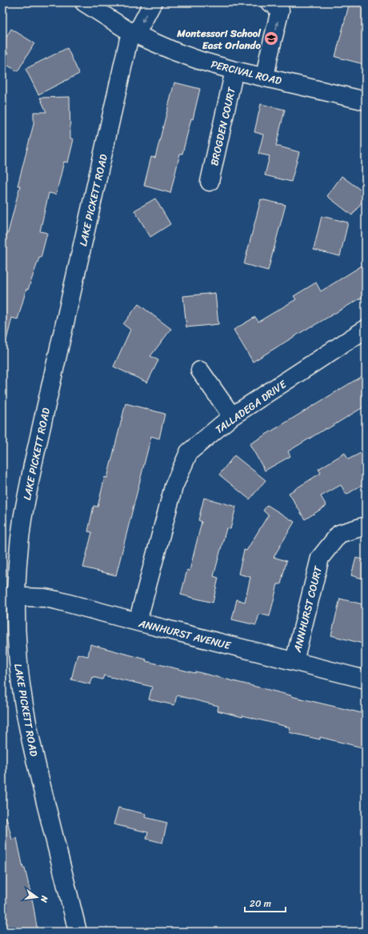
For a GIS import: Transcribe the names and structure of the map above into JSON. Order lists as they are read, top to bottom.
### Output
{
  "streets": {
    "street": [
      "PERCIVAL ROAD",
      "BROGDEN COURT",
      "LAKE PICKETT ROAD",
      "TALLADEGA DRIVE",
      "ANNHURST COURT",
      "ANNHURST AVENUE"
    ]
  },
  "crossings": [
    ["PERCIVAL ROAD", "BROGDEN COURT"],
    ["PERCIVAL ROAD", "LAKE PICKETT ROAD"],
    ["LAKE PICKETT ROAD", "ANNHURST AVENUE"],
    ["TALLADEGA DRIVE", "ANNHURST AVENUE"],
    ["ANNHURST COURT", "ANNHURST AVENUE"]
  ],
  "places": {
    "school or university": ["Montessori School East Orlando"]
  },
  "scale_bar": "20 m",
  "north": "right"
}
